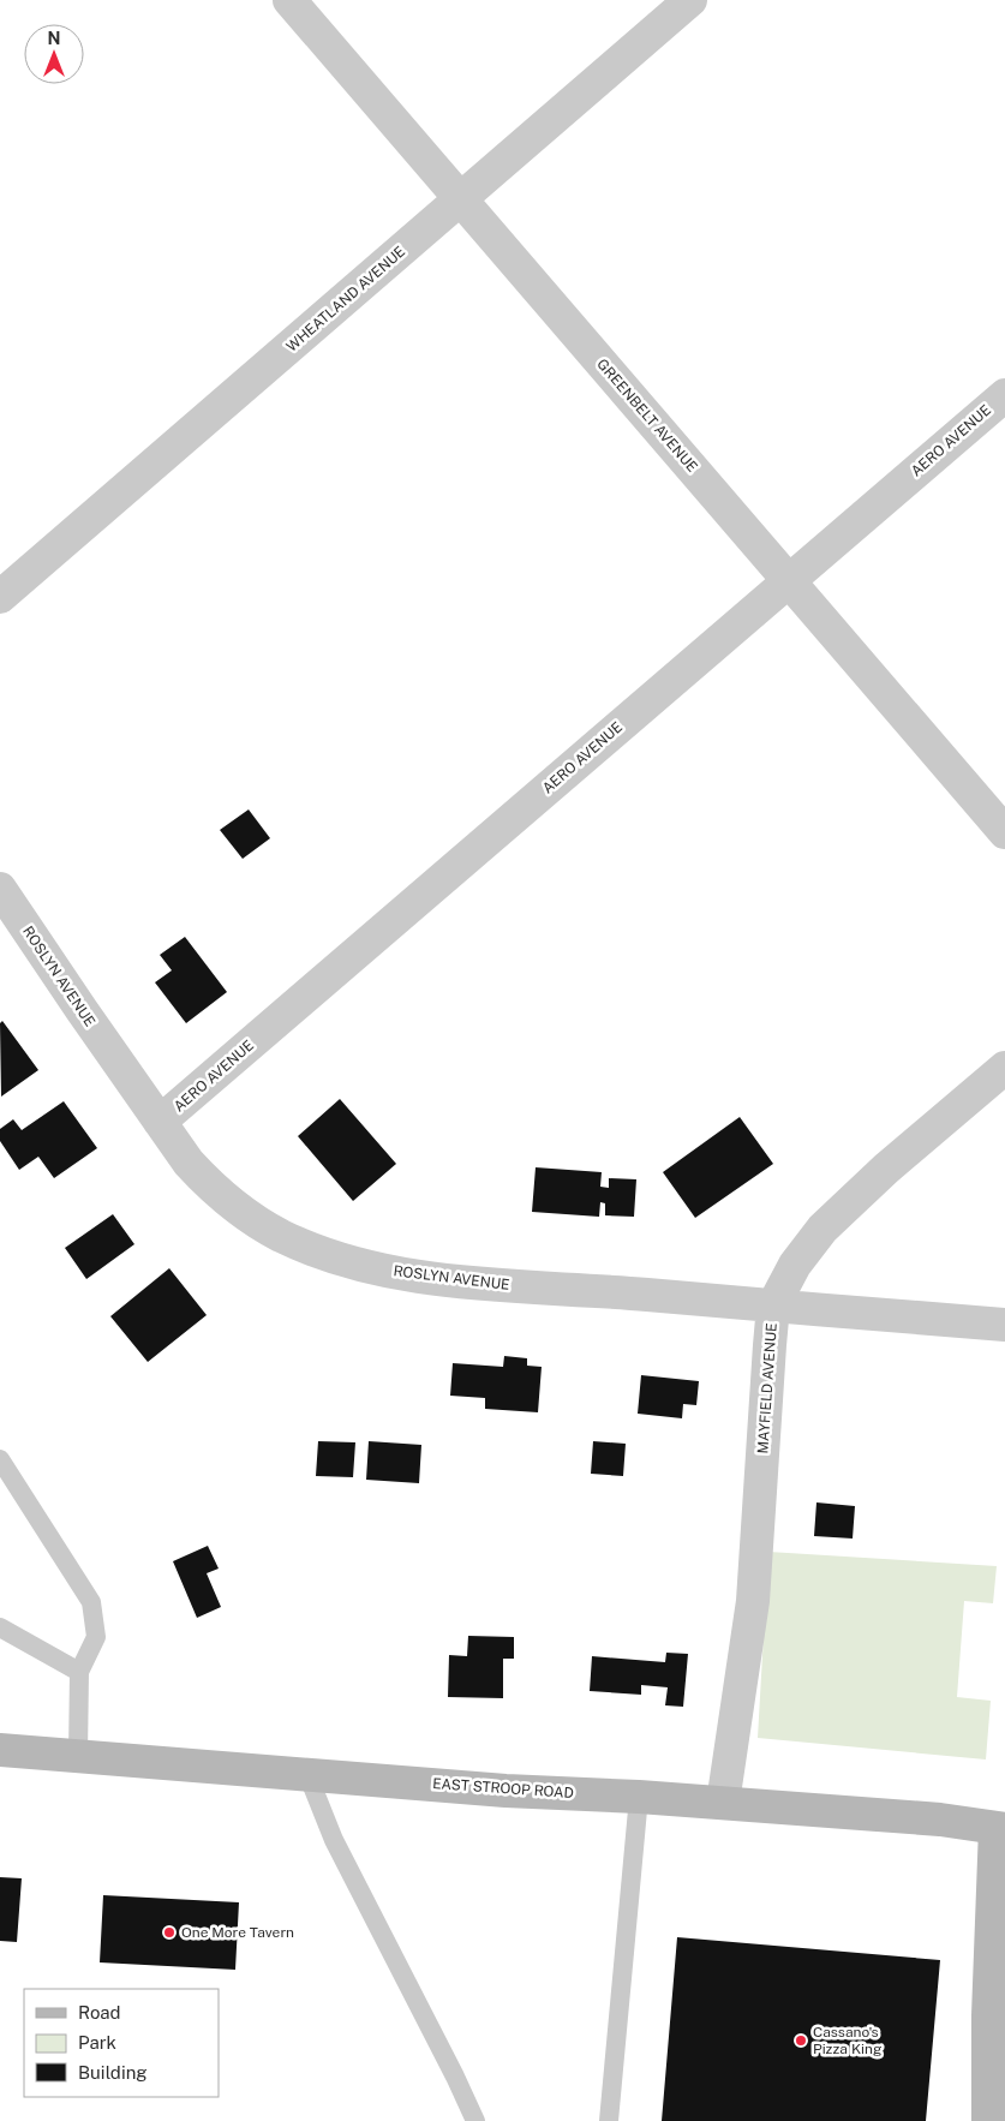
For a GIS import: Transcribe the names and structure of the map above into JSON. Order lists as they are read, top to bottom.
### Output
{
  "streets": {
    "main road": ["EAST STROOP ROAD"],
    "street": [
      "WHEATLAND AVENUE",
      "GREENBELT AVENUE",
      "AERO AVENUE",
      "ROSLYN AVENUE",
      "MAYFIELD AVENUE"
    ]
  },
  "crossings": [
    ["WHEATLAND AVENUE", "GREENBELT AVENUE"],
    ["GREENBELT AVENUE", "AERO AVENUE"],
    ["AERO AVENUE", "ROSLYN AVENUE"],
    ["ROSLYN AVENUE", "MAYFIELD AVENUE"],
    ["MAYFIELD AVENUE", "EAST STROOP ROAD"]
  ],
  "places": ["One More Tavern", "Cassano's Pizza King"],
  "legend": ["Road", "Park", "Building"],
  "north": "top"
}
